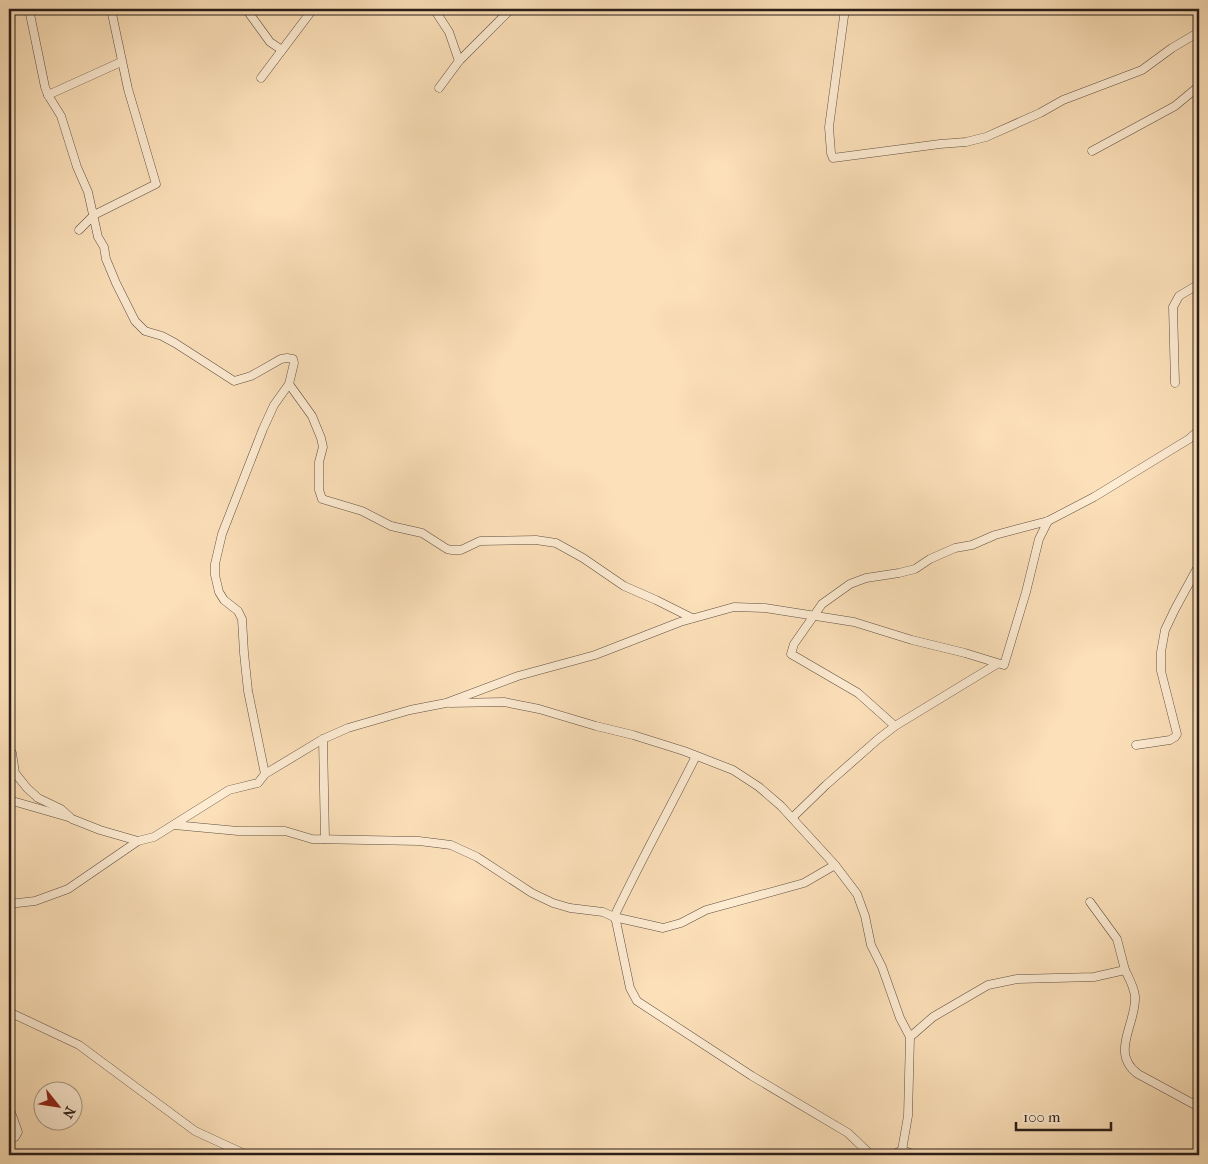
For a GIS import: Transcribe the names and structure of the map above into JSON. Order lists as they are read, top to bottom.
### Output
{
  "scale_bar": "100 m",
  "north": "bottom right"
}
